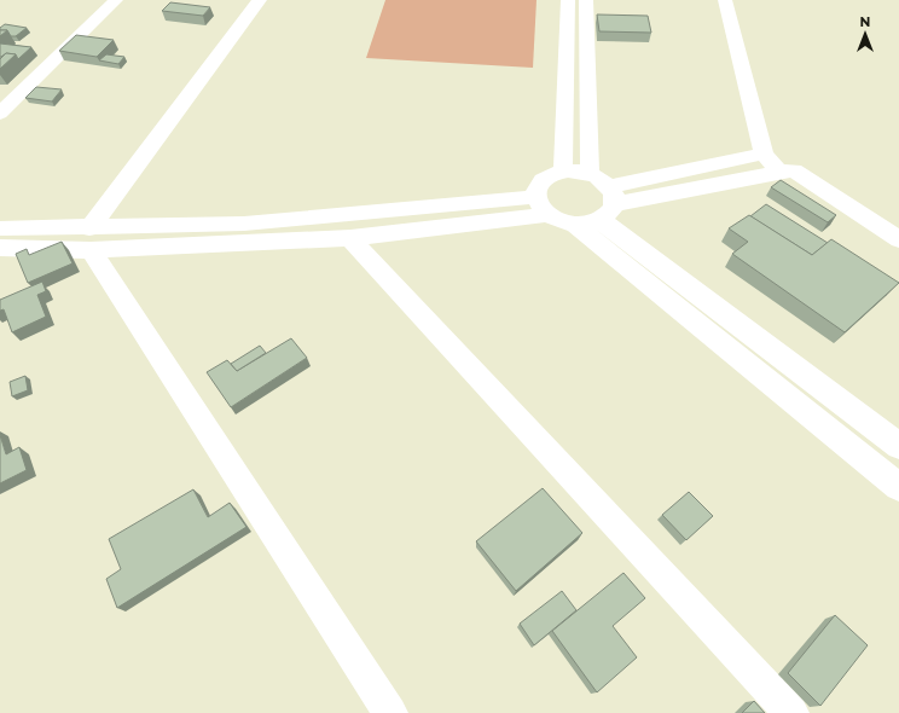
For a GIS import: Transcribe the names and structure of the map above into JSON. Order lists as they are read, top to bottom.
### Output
{
  "north": "top"
}
